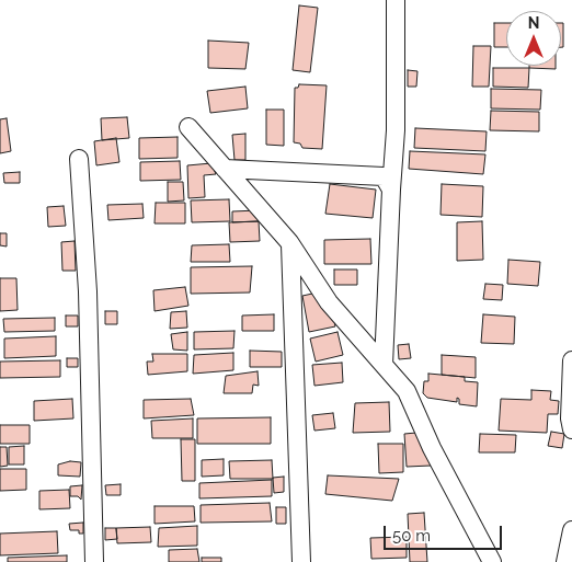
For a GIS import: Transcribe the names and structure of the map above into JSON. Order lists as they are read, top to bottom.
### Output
{
  "scale_bar": "50 m",
  "north": "top"
}
